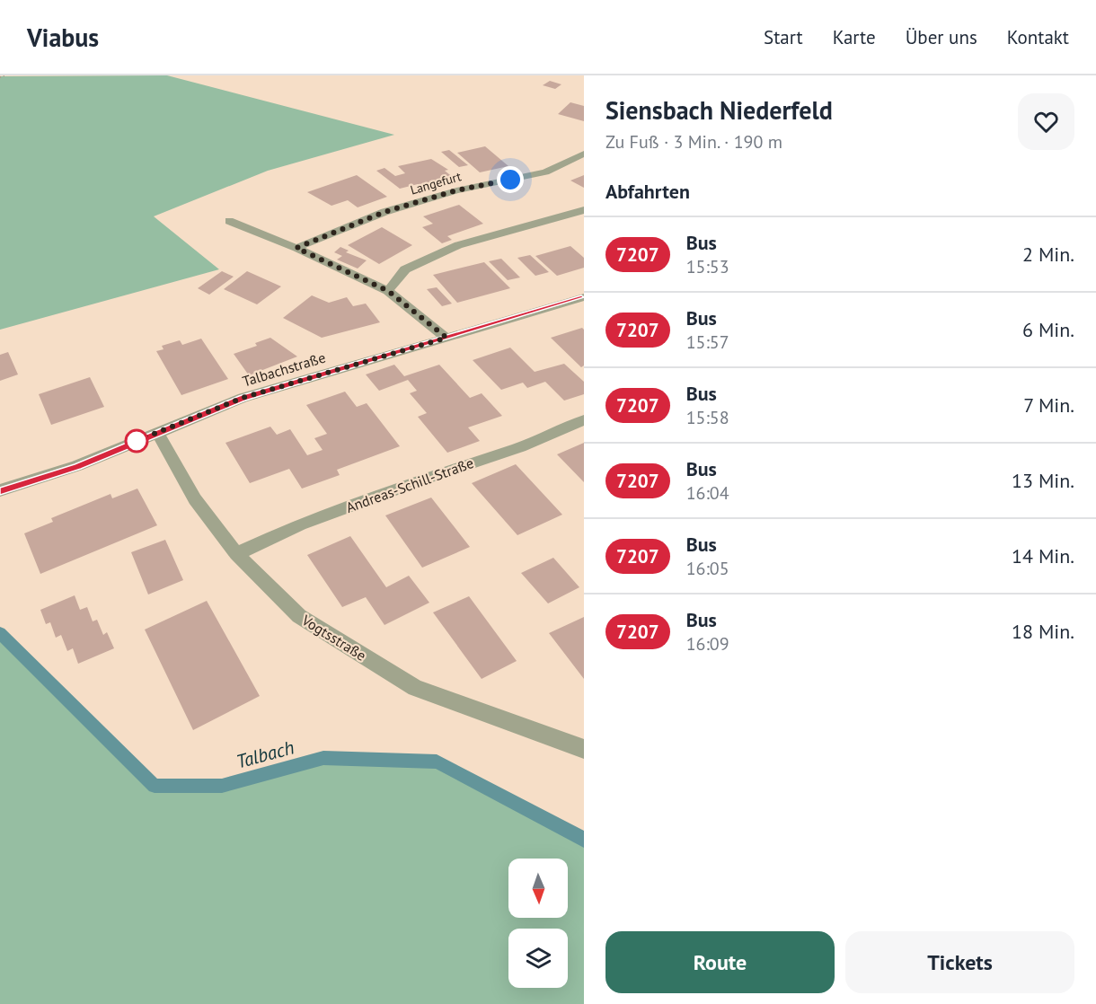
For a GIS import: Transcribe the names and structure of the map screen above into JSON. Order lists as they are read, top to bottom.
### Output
{
  "streets": {
    "street": [
      "Langefurt",
      "Talbachstraße",
      "Andreas-Schill-Straße",
      "Vogtsstraße"
    ]
  },
  "crossings": [
    ["Talbachstraße", "Vogtsstraße"],
    ["Andreas-Schill-Straße", "Vogtsstraße"]
  ],
  "water": ["Talbach"],
  "lines": ["bus line 7207"],
  "north": "bottom",
  "page": {
    "header": "Viabus",
    "nav": [
      "Start",
      "Karte",
      "Über uns",
      "Kontakt"
    ],
    "heading": [
      ["Siensbach Niederfeld", "Zu Fuß · 3 Min. · 190 m"],
      "Abfahrten"
    ],
    "list": [
      {
        "mark": "7207",
        "name": "Bus",
        "note": "15:53",
        "value": "2 Min."
      },
      {
        "mark": "7207",
        "name": "Bus",
        "note": "15:57",
        "value": "6 Min."
      },
      {
        "mark": "7207",
        "name": "Bus",
        "note": "15:58",
        "value": "7 Min."
      },
      {
        "mark": "7207",
        "name": "Bus",
        "note": "16:04",
        "value": "13 Min."
      },
      {
        "mark": "7207",
        "name": "Bus",
        "note": "16:05",
        "value": "14 Min."
      },
      {
        "mark": "7207",
        "name": "Bus",
        "note": "16:09",
        "value": "18 Min."
      }
    ],
    "buttons": ["Route", "Tickets"]
  }
}
